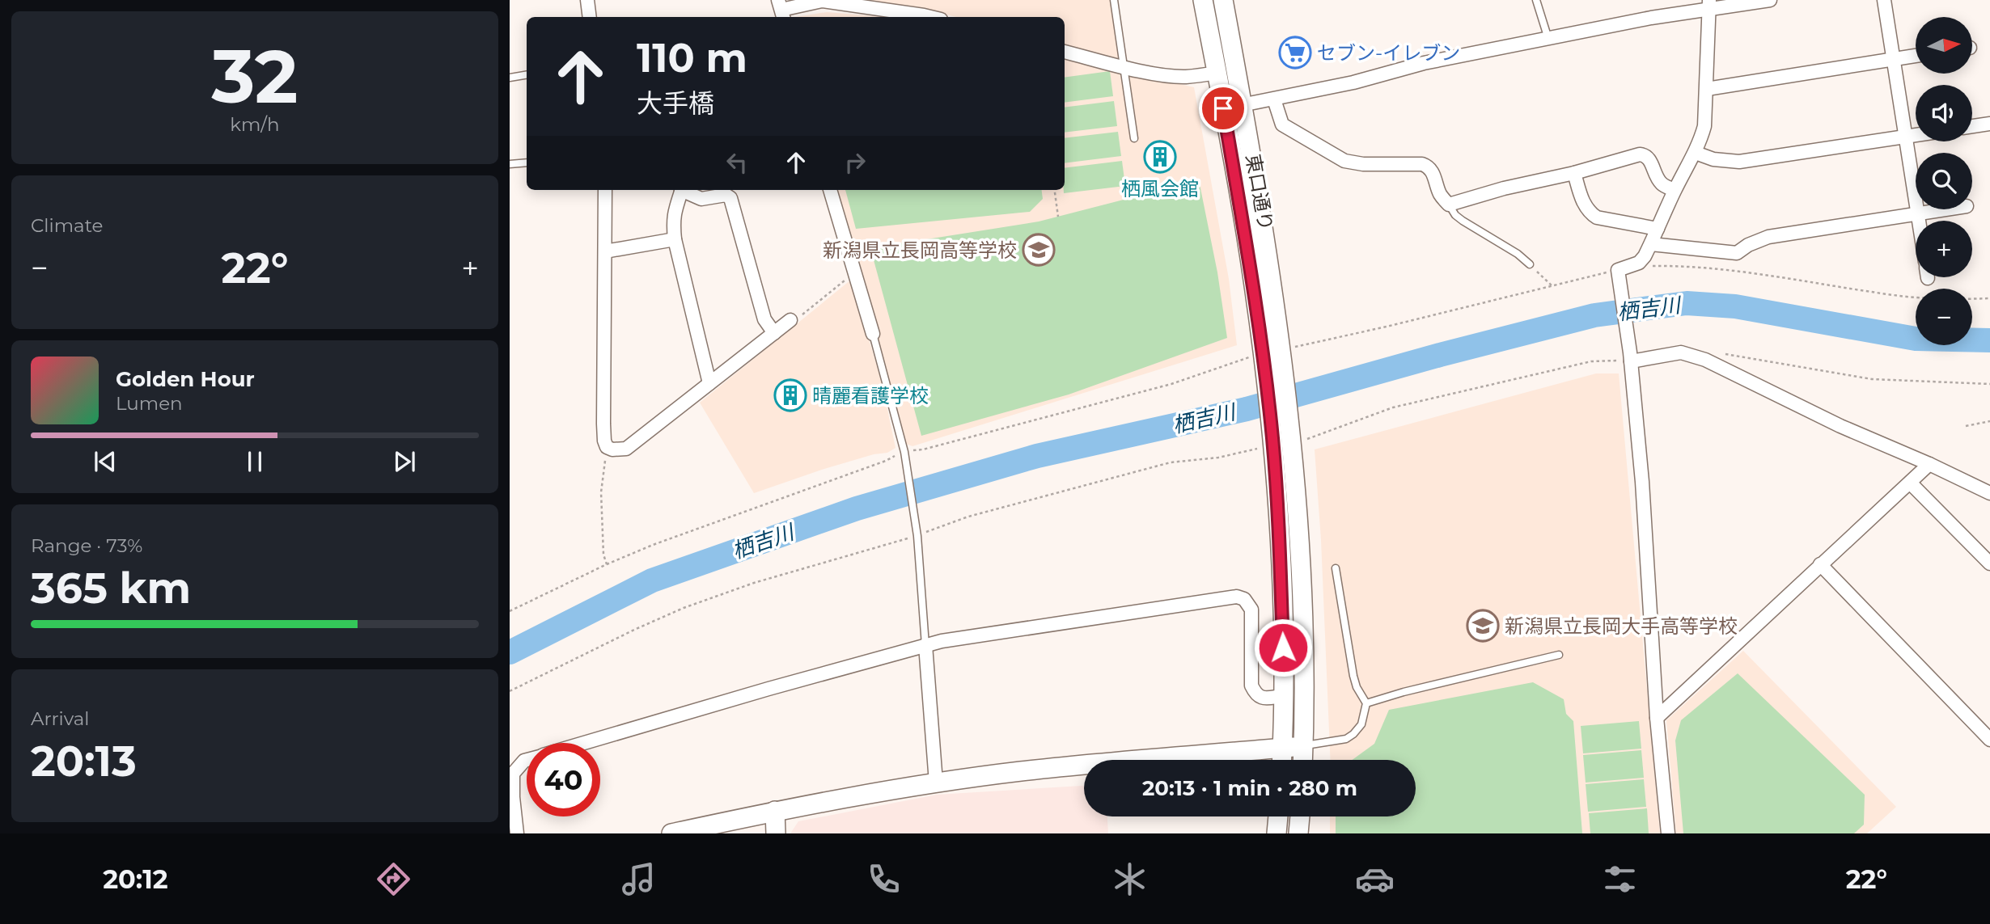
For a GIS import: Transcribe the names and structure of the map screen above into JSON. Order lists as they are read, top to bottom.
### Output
{
  "streets": {
    "street": ["東口通り"]
  },
  "water": ["栖吉川"],
  "places": {
    "supermarket": ["セブン-イレブン"],
    "building": ["栖風会館", "晴麗看護学校"],
    "school or university": ["新潟県立長岡高等学校", "新潟県立長岡大手高等学校"]
  },
  "north": "right",
  "page": {
    "tile": [
      ["32", "km/h"],
      "Climate",
      ["Range · 73%", "365 km"],
      ["Arrival", "20:13"]
    ],
    "map_buttons": ["+", "−"],
    "turn": ["110 m", "大手橋"],
    "heat": ["−", "22°", "+"],
    "song": ["Golden Hour", "Lumen"],
    "limit": "40",
    "trip": "20:13 · 1 min · 280 m",
    "tabs": ["20:12", "22°"]
  }
}
